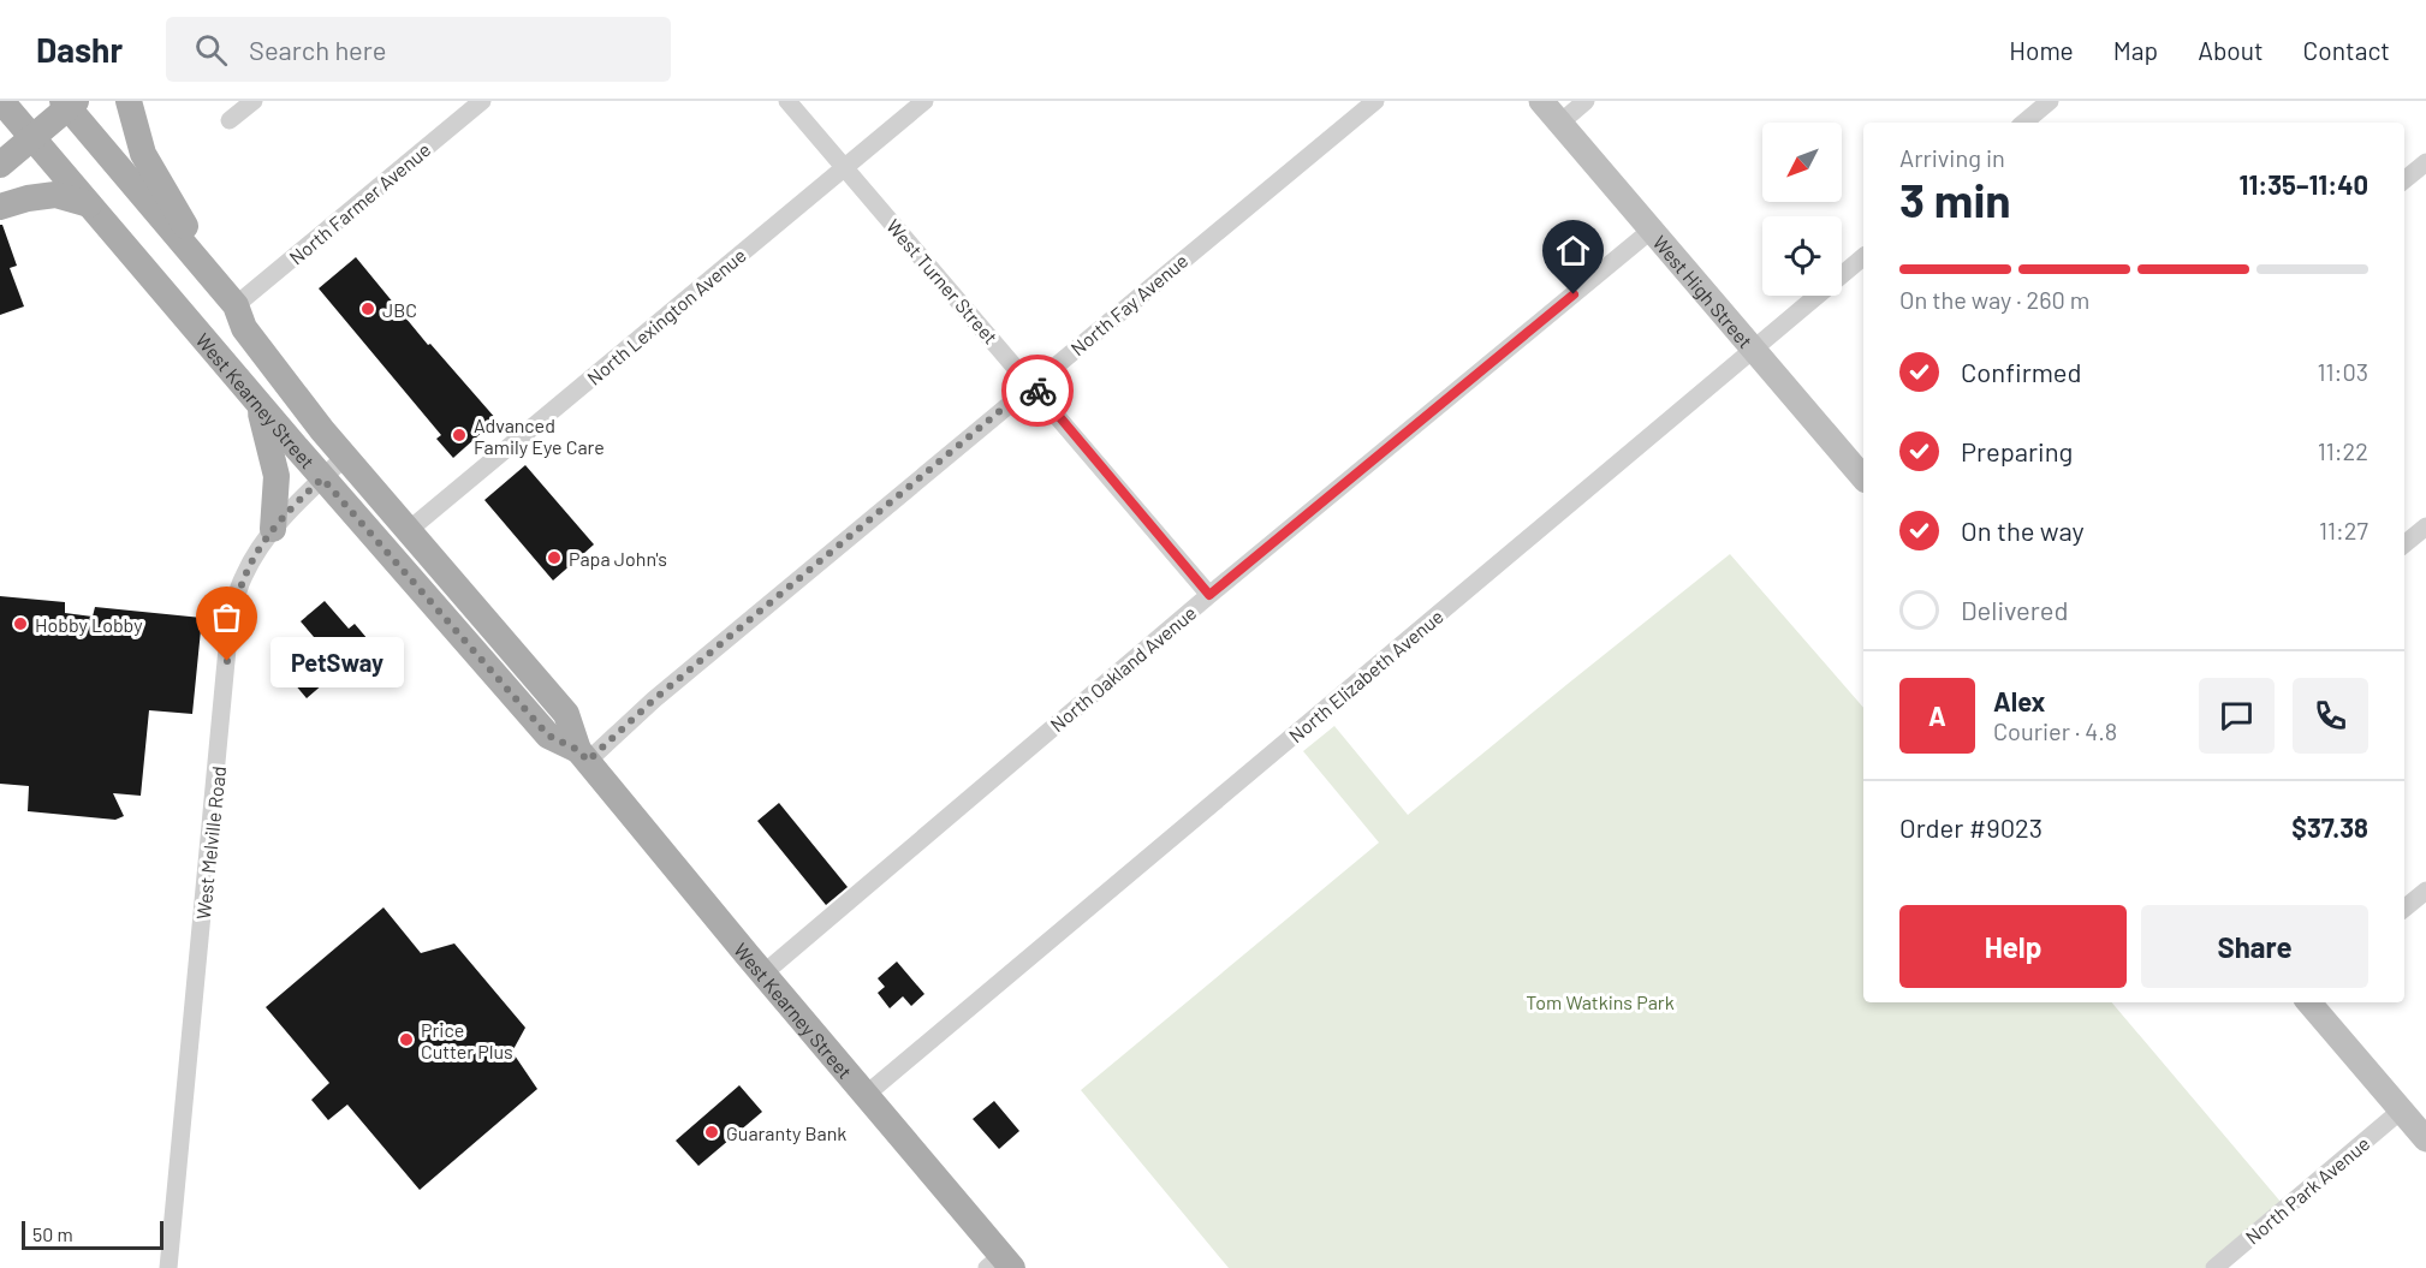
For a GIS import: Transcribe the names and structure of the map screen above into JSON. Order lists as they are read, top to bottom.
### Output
{
  "streets": {
    "main road": ["West Kearney Street"],
    "street": [
      "North Farmer Avenue",
      "West Turner Street",
      "West High Street",
      "North Fay Avenue",
      "North Lexington Avenue",
      "North Oakland Avenue",
      "North Elizabeth Avenue",
      "West Melville Road",
      "North Park Avenue"
    ]
  },
  "crossings": [
    ["North Farmer Avenue", "West Kearney Street"],
    ["West Turner Street", "North Fay Avenue"],
    ["West Turner Street", "North Lexington Avenue"],
    ["West Turner Street", "North Oakland Avenue"],
    ["West High Street", "North Oakland Avenue"],
    ["West High Street", "North Elizabeth Avenue"],
    ["North Fay Avenue", "West Kearney Street"],
    ["North Lexington Avenue", "West Kearney Street"],
    ["West Kearney Street", "North Oakland Avenue"],
    ["West Kearney Street", "North Elizabeth Avenue"],
    ["West Kearney Street", "West Melville Road"]
  ],
  "parks": ["Tom Watkins Park"],
  "places": [
    "JBC",
    "Advanced Family Eye Care",
    "Papa John's",
    "Hobby Lobby",
    "PetSway",
    "Price Cutter Plus",
    "Guaranty Bank"
  ],
  "scale_bar": "50 m",
  "north": "bottom left",
  "page": {
    "header": "Dashr",
    "search": "Search here",
    "nav": [
      "Home",
      "Map",
      "About",
      "Contact"
    ],
    "heading": ["3 min", "Arriving in", "11:35–11:40"],
    "panel": [
      "Alex",
      "Courier · 4.8",
      "Order #9023",
      "$37.38"
    ],
    "bar": "On the way · 260 m",
    "list": [
      ["Confirmed", "11:03"],
      ["Preparing", "11:22"],
      ["On the way", "11:27"],
      "Delivered"
    ],
    "bubble": "PetSway",
    "round": "A",
    "buttons": ["Help", "Share"],
    "scale": "50 m"
  }
}
